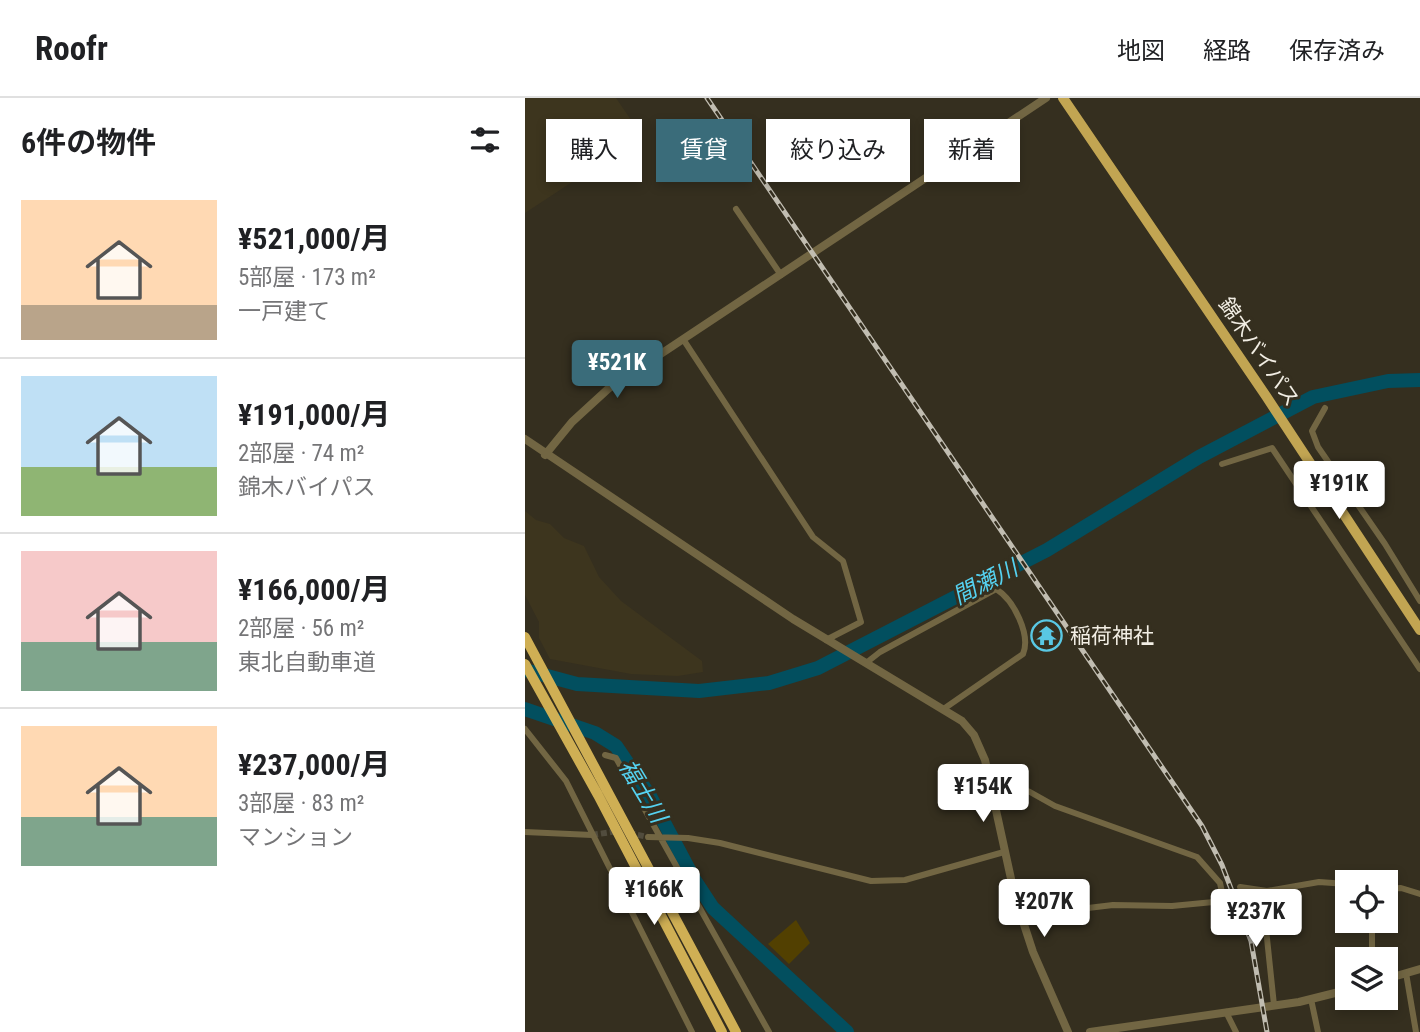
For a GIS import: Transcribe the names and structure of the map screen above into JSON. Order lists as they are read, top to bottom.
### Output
{
  "streets": {
    "highway": ["錦木バイパス"]
  },
  "water": ["間瀬川", "福士川"],
  "places": {
    "temple": ["稲荷神社"]
  },
  "page": {
    "header": "Roofr",
    "nav": ["地図", "経路", "保存済み"],
    "heading": "6件の物件",
    "chip": [
      "購入",
      "賃貸",
      "絞り込み",
      "新着"
    ],
    "list": [
      {
        "name": "¥521,000/月",
        "note": "5部屋 · 173 m² · 一戸建て"
      },
      {
        "name": "¥191,000/月",
        "note": "2部屋 · 74 m² · 錦木バイパス"
      },
      {
        "name": "¥166,000/月",
        "note": "2部屋 · 56 m² · 東北自動車道"
      },
      {
        "name": "¥237,000/月",
        "note": "3部屋 · 83 m² · マンション"
      }
    ],
    "price": [
      "¥521K",
      "¥191K",
      "¥154K",
      "¥166K",
      "¥207K",
      "¥237K"
    ]
  }
}
